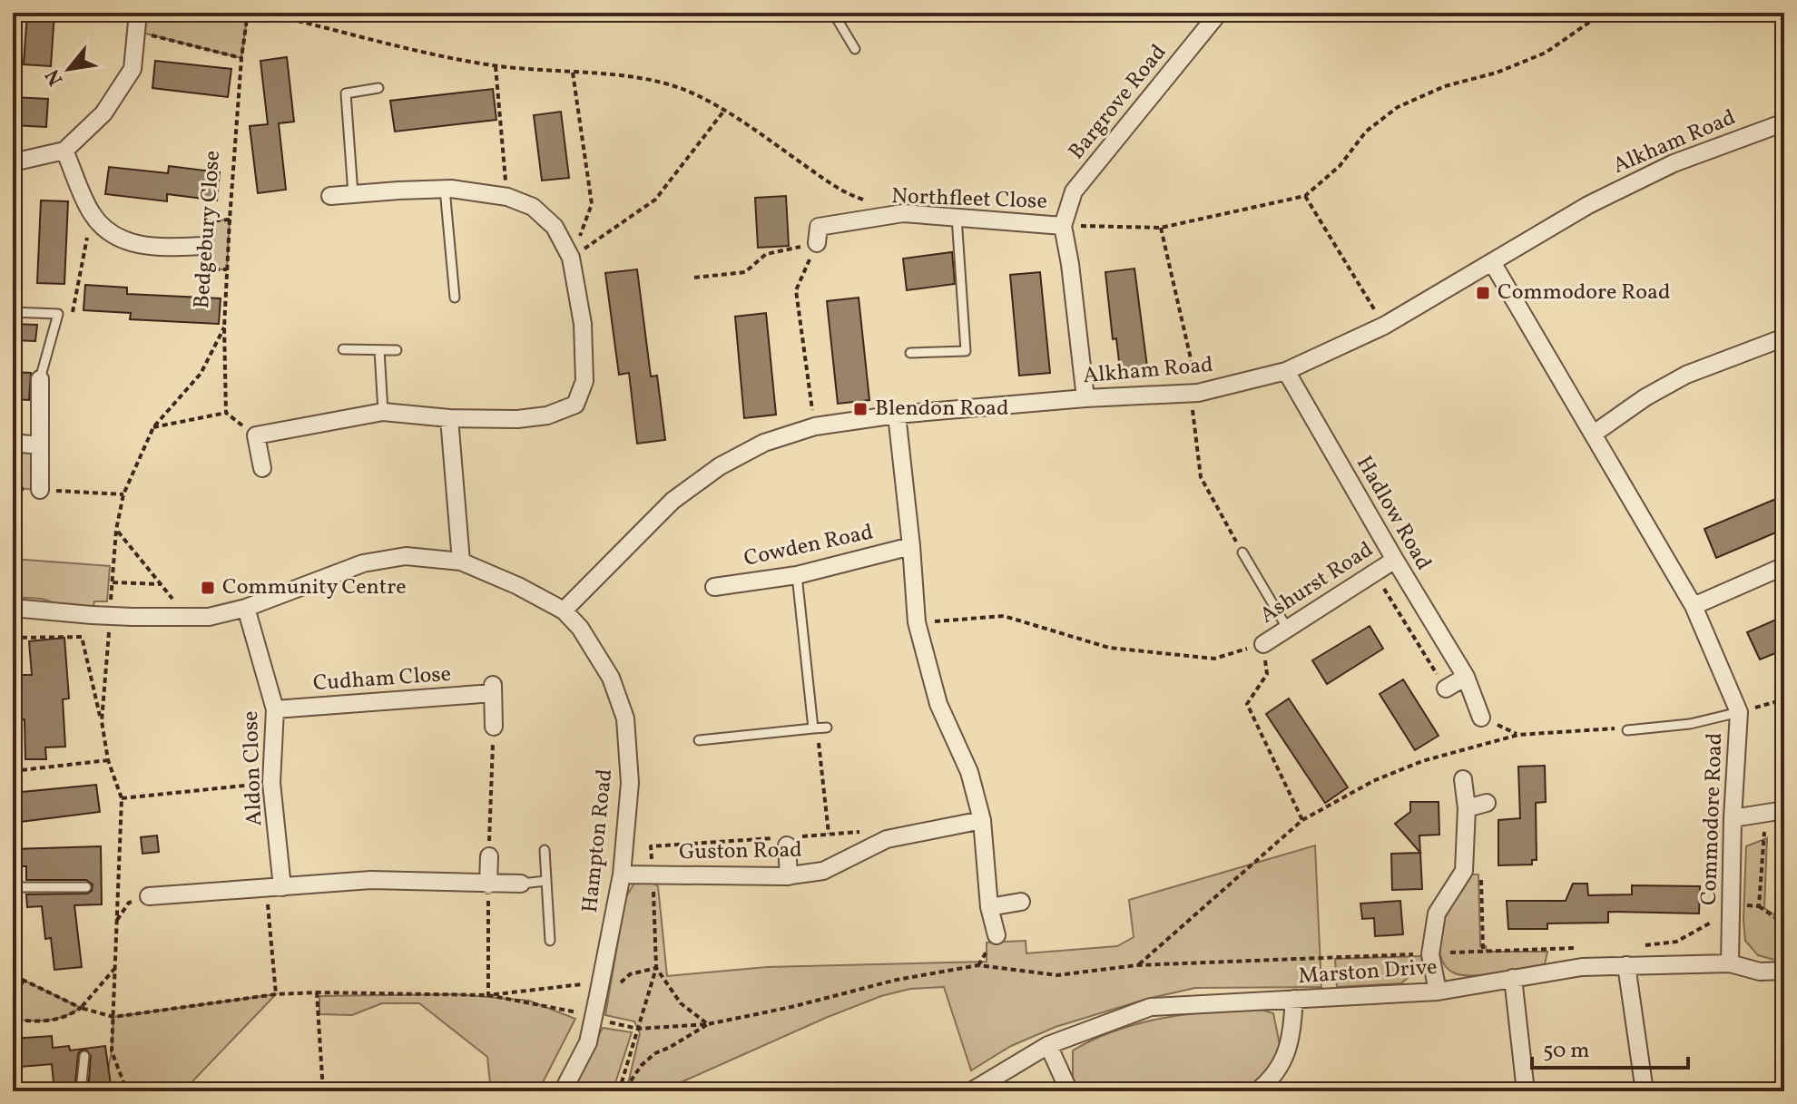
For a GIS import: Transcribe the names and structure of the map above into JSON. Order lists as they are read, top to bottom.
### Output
{
  "streets": {
    "street": [
      "Bargrove Road",
      "Alkham Road",
      "Northfleet Close",
      "Hadlow Road",
      "Cowden Road",
      "Ashurst Road",
      "Cudham Close",
      "Aldon Close",
      "Commodore Road",
      "Hampton Road",
      "Guston Road",
      "Marston Drive"
    ],
    "path": ["Bedgebury Close"]
  },
  "crossings": [
    ["Bargrove Road", "Northfleet Close"],
    ["Alkham Road", "Northfleet Close"],
    ["Alkham Road", "Hadlow Road"],
    ["Alkham Road", "Commodore Road"],
    ["Alkham Road", "Hampton Road"],
    ["Hadlow Road", "Ashurst Road"],
    ["Cudham Close", "Aldon Close"],
    ["Aldon Close", "Hampton Road"],
    ["Commodore Road", "Marston Drive"],
    ["Hampton Road", "Guston Road"]
  ],
  "places": {
    "transit": ["Commodore Road", "Blendon Road", "Community Centre"]
  },
  "scale_bar": "50 m",
  "north": "bottom left"
}
